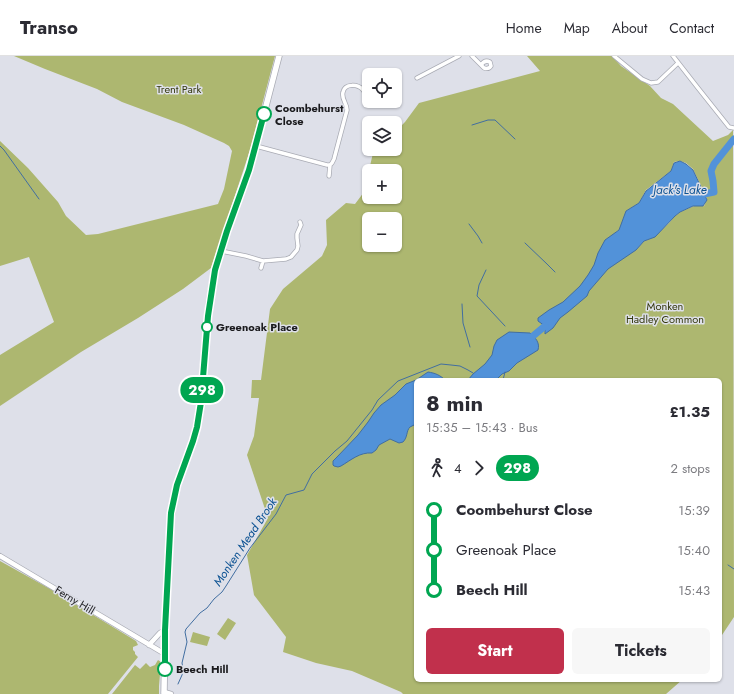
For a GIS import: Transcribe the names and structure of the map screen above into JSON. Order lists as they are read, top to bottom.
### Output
{
  "streets": {
    "street": ["Ferny Hill"]
  },
  "water": ["Jack's Lake", "Monken Mead Brook"],
  "parks": ["Trent Park", "Monken Hadley Common"],
  "places": ["Coombehurst Close", "Greenoak Place", "Beech Hill"],
  "lines": ["bus line 298"],
  "page": {
    "header": "Transo",
    "nav": [
      "Home",
      "Map",
      "About",
      "Contact"
    ],
    "on_map": "298",
    "map_buttons": ["+", "−"],
    "heading": ["8 min", "15:35 – 15:43 · Bus", "£1.35"],
    "legs": ["4", "298", "2 stops"],
    "list": [
      {
        "name": "Coombehurst Close",
        "value": "15:39"
      },
      {
        "name": "Greenoak Place",
        "value": "15:40"
      },
      {
        "name": "Beech Hill",
        "value": "15:43"
      }
    ],
    "buttons": ["Start", "Tickets"]
  }
}
